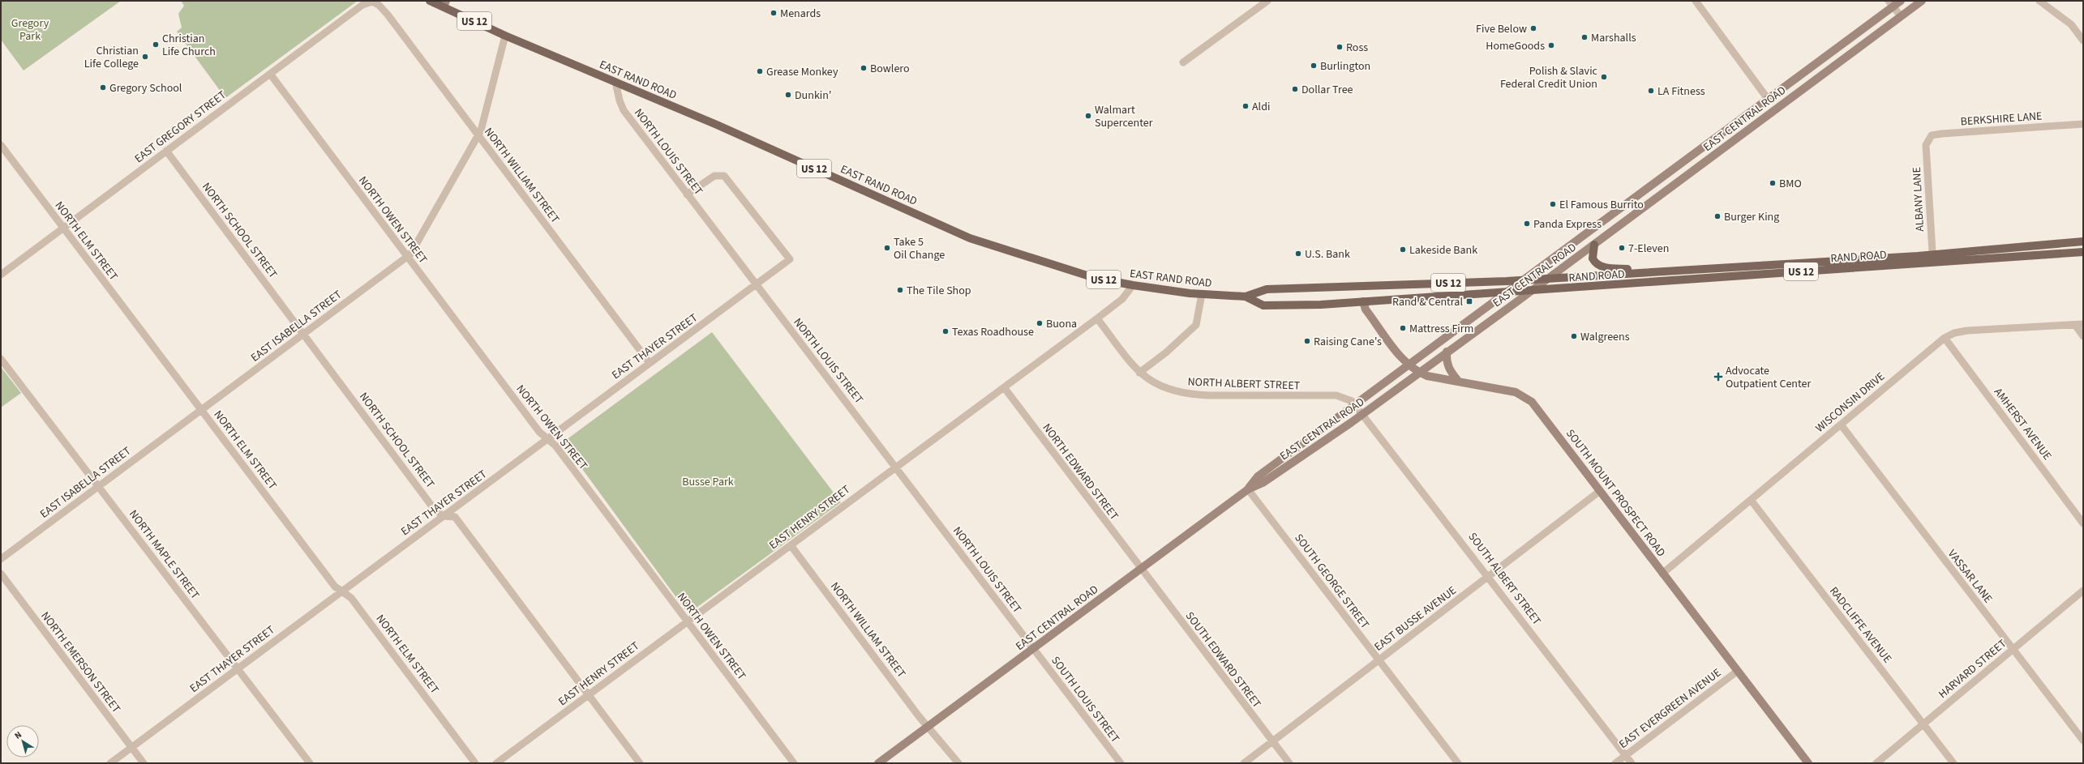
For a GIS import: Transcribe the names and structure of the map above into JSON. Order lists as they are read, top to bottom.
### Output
{
  "streets": {
    "main road": [
      "US 12",
      "EAST RAND ROAD",
      "EAST CENTRAL ROAD",
      "RAND ROAD",
      "SOUTH MOUNT PROSPECT ROAD"
    ],
    "street": [
      "BERKSHIRE LANE",
      "EAST GREGORY STREET",
      "NORTH LOUIS STREET",
      "NORTH WILLIAM STREET",
      "ALBANY LANE",
      "NORTH OWEN STREET",
      "NORTH SCHOOL STREET",
      "NORTH ELM STREET",
      "EAST ISABELLA STREET",
      "EAST THAYER STREET",
      "NORTH ALBERT STREET",
      "WISCONSIN DRIVE",
      "AMHERST AVENUE",
      "NORTH EDWARD STREET",
      "EAST HENRY STREET",
      "NORTH MAPLE STREET",
      "VASSAR LANE",
      "SOUTH ALBERT STREET",
      "SOUTH GEORGE STREET",
      "EAST BUSSE AVENUE",
      "RADCLIFFE AVENUE",
      "SOUTH EDWARD STREET",
      "NORTH EMERSON STREET",
      "HARVARD STREET",
      "SOUTH LOUIS STREET",
      "EAST EVERGREEN AVENUE"
    ]
  },
  "crossings": [
    ["EAST RAND ROAD", "EAST CENTRAL ROAD"],
    ["EAST RAND ROAD", "NORTH LOUIS STREET"],
    ["EAST RAND ROAD", "RAND ROAD"],
    ["EAST RAND ROAD", "EAST ISABELLA STREET"],
    ["EAST RAND ROAD", "SOUTH MOUNT PROSPECT ROAD"],
    ["EAST RAND ROAD", "EAST HENRY STREET"],
    ["EAST CENTRAL ROAD", "NORTH LOUIS STREET"],
    ["EAST CENTRAL ROAD", "NORTH WILLIAM STREET"],
    ["EAST CENTRAL ROAD", "RAND ROAD"],
    ["EAST CENTRAL ROAD", "NORTH ALBERT STREET"],
    ["EAST CENTRAL ROAD", "NORTH EDWARD STREET"],
    ["EAST CENTRAL ROAD", "SOUTH MOUNT PROSPECT ROAD"],
    ["EAST CENTRAL ROAD", "SOUTH ALBERT STREET"],
    ["EAST CENTRAL ROAD", "SOUTH GEORGE STREET"],
    ["EAST CENTRAL ROAD", "SOUTH EDWARD STREET"],
    ["EAST CENTRAL ROAD", "SOUTH LOUIS STREET"],
    ["BERKSHIRE LANE", "ALBANY LANE"],
    ["EAST GREGORY STREET", "NORTH WILLIAM STREET"],
    ["EAST GREGORY STREET", "NORTH OWEN STREET"],
    ["EAST GREGORY STREET", "NORTH SCHOOL STREET"],
    ["EAST GREGORY STREET", "NORTH ELM STREET"],
    ["NORTH LOUIS STREET", "EAST THAYER STREET"],
    ["NORTH LOUIS STREET", "EAST HENRY STREET"],
    ["NORTH LOUIS STREET", "SOUTH LOUIS STREET"],
    ["NORTH WILLIAM STREET", "EAST ISABELLA STREET"],
    ["NORTH WILLIAM STREET", "EAST THAYER STREET"],
    ["NORTH WILLIAM STREET", "EAST HENRY STREET"],
    ["NORTH OWEN STREET", "EAST ISABELLA STREET"],
    ["NORTH OWEN STREET", "EAST THAYER STREET"],
    ["NORTH OWEN STREET", "EAST HENRY STREET"],
    ["NORTH SCHOOL STREET", "EAST ISABELLA STREET"],
    ["NORTH SCHOOL STREET", "EAST THAYER STREET"],
    ["NORTH SCHOOL STREET", "EAST HENRY STREET"],
    ["NORTH ELM STREET", "EAST ISABELLA STREET"],
    ["NORTH ELM STREET", "EAST THAYER STREET"],
    ["EAST ISABELLA STREET", "NORTH MAPLE STREET"],
    ["EAST THAYER STREET", "NORTH MAPLE STREET"],
    ["EAST THAYER STREET", "NORTH EMERSON STREET"],
    ["NORTH ALBERT STREET", "EAST HENRY STREET"],
    ["NORTH ALBERT STREET", "SOUTH ALBERT STREET"],
    ["WISCONSIN DRIVE", "AMHERST AVENUE"],
    ["WISCONSIN DRIVE", "SOUTH MOUNT PROSPECT ROAD"],
    ["WISCONSIN DRIVE", "VASSAR LANE"],
    ["WISCONSIN DRIVE", "RADCLIFFE AVENUE"],
    ["NORTH EDWARD STREET", "EAST HENRY STREET"],
    ["NORTH EDWARD STREET", "SOUTH EDWARD STREET"],
    ["SOUTH MOUNT PROSPECT ROAD", "EAST BUSSE AVENUE"],
    ["SOUTH MOUNT PROSPECT ROAD", "EAST EVERGREEN AVENUE"],
    ["VASSAR LANE", "HARVARD STREET"],
    ["SOUTH ALBERT STREET", "EAST BUSSE AVENUE"],
    ["SOUTH ALBERT STREET", "EAST EVERGREEN AVENUE"],
    ["SOUTH GEORGE STREET", "EAST BUSSE AVENUE"],
    ["EAST BUSSE AVENUE", "SOUTH EDWARD STREET"],
    ["RADCLIFFE AVENUE", "HARVARD STREET"]
  ],
  "parks": ["Gregory Park", "Busse Park"],
  "places": {
    "other": [
      "Menards",
      "Five Below",
      "Marshalls",
      "Christian Life Church",
      "HomeGoods",
      "Ross",
      "Christian Life College",
      "Burlington",
      "Bowlero",
      "Grease Monkey",
      "Polish & Slavic Federal Credit Union",
      "Gregory School",
      "Dollar Tree",
      "LA Fitness",
      "Dunkin'",
      "Aldi",
      "Walmart Supercenter",
      "BMO",
      "El Famous Burrito",
      "Burger King",
      "Panda Express",
      "Take 5 Oil Change",
      "7-Eleven",
      "Lakeside Bank",
      "U.S. Bank",
      "The Tile Shop",
      "Buona",
      "Mattress Firm",
      "Texas Roadhouse",
      "Walgreens",
      "Raising Cane's"
    ],
    "transit": ["Rand & Central"],
    "health": ["Advocate Outpatient Center"]
  },
  "north": "top left"
}
